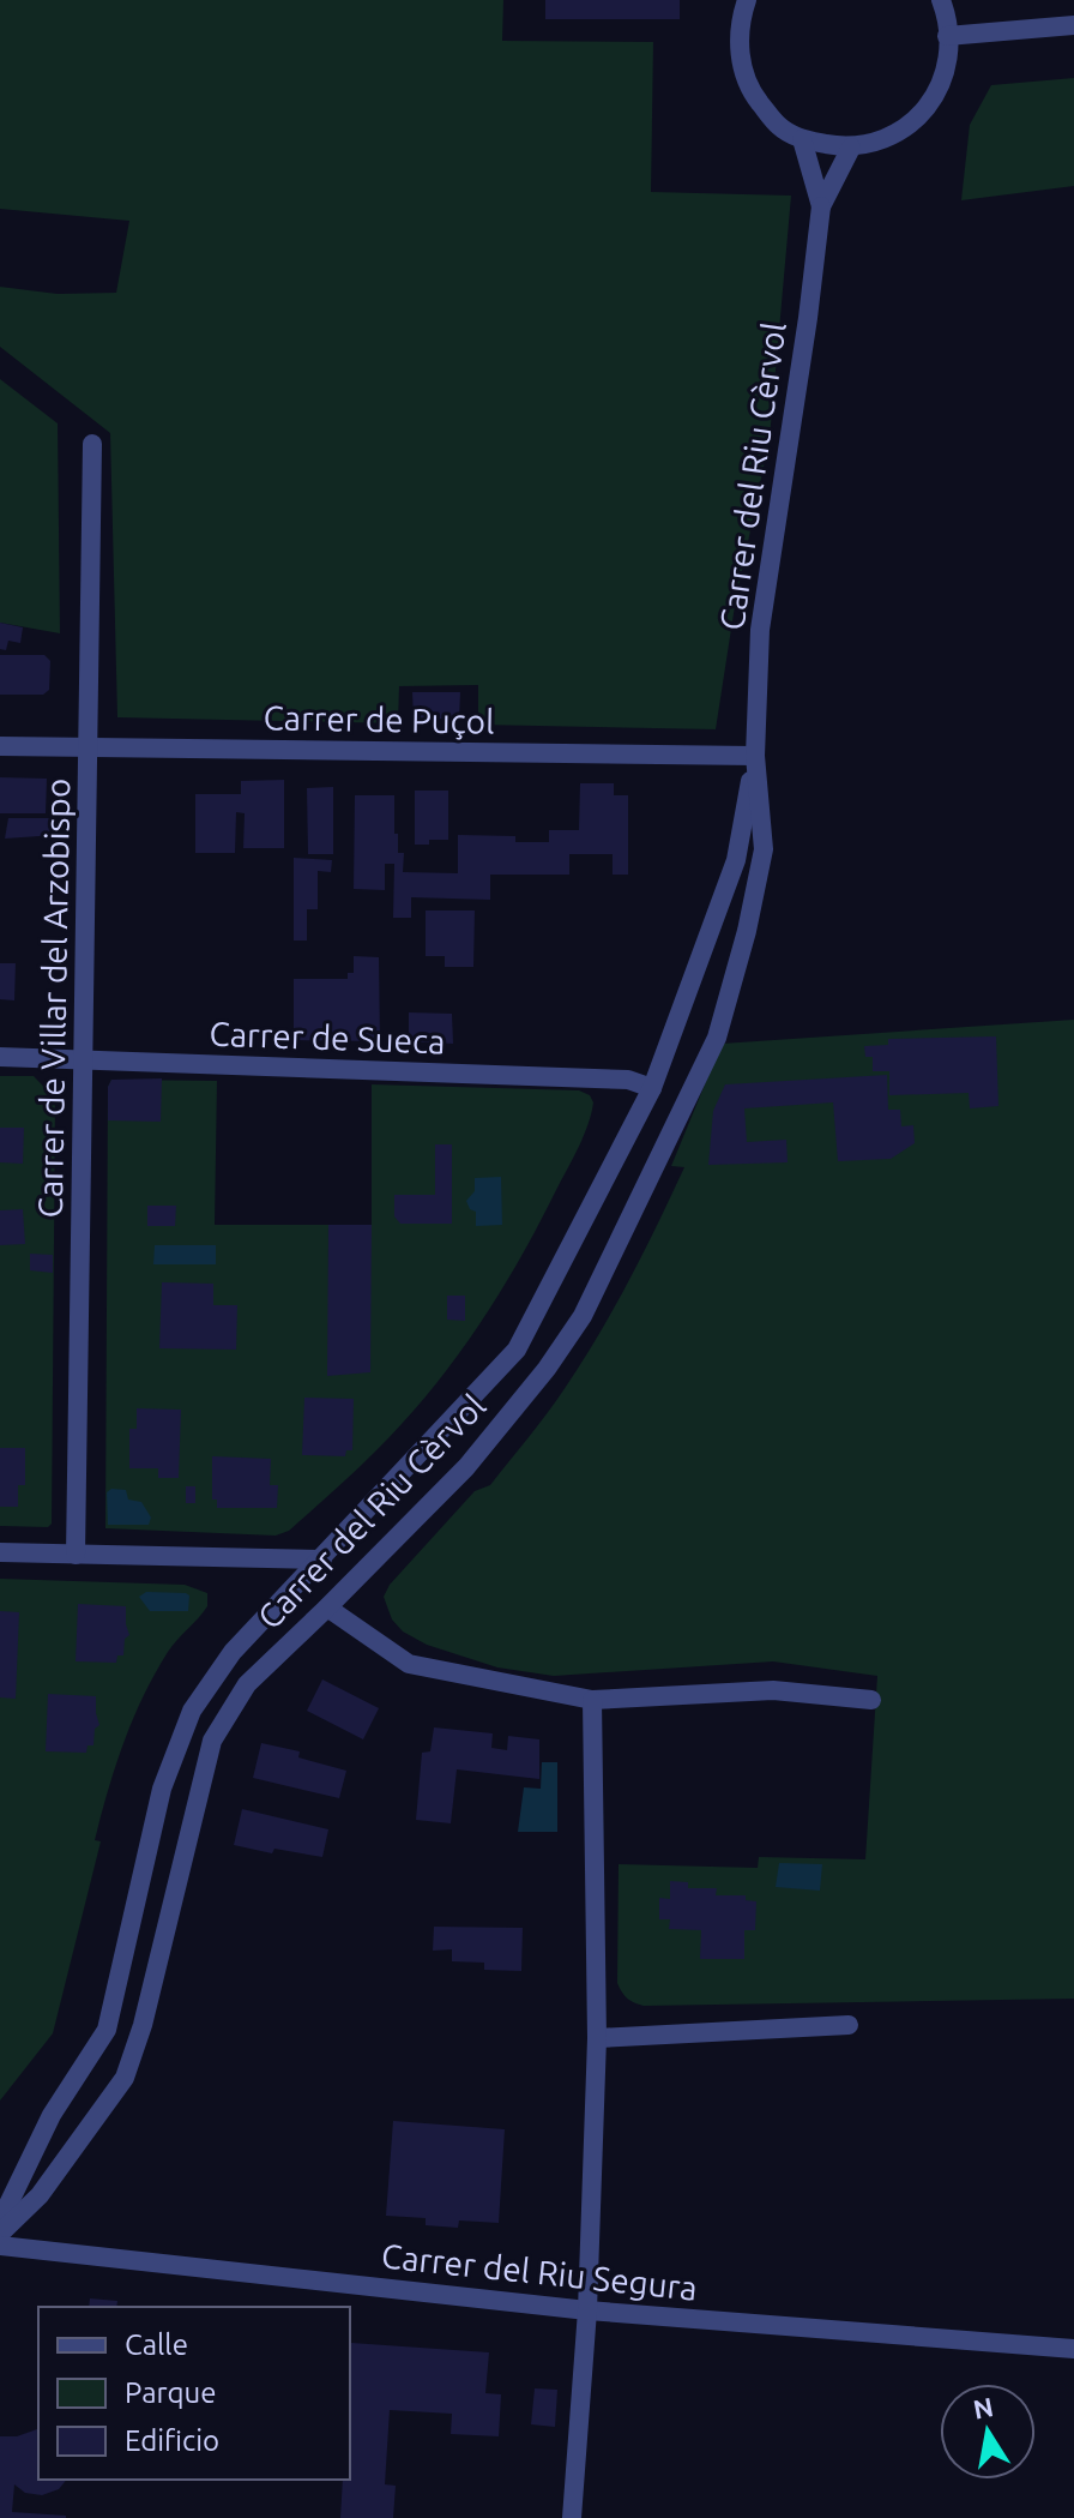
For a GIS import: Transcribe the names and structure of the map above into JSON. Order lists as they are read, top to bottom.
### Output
{
  "streets": {
    "street": [
      "Carrer del Riu Cèrvol",
      "Carrer de Puçol",
      "Carrer de Villar del Arzobispo",
      "Carrer de Sueca",
      "Carrer del Riu Segura"
    ]
  },
  "crossings": [
    ["Carrer del Riu Cèrvol", "Carrer de Puçol"],
    ["Carrer del Riu Cèrvol", "Carrer de Sueca"],
    ["Carrer de Puçol", "Carrer de Villar del Arzobispo"],
    ["Carrer de Villar del Arzobispo", "Carrer de Sueca"]
  ],
  "legend": ["Calle", "Parque", "Edificio"],
  "north": "top"
}
